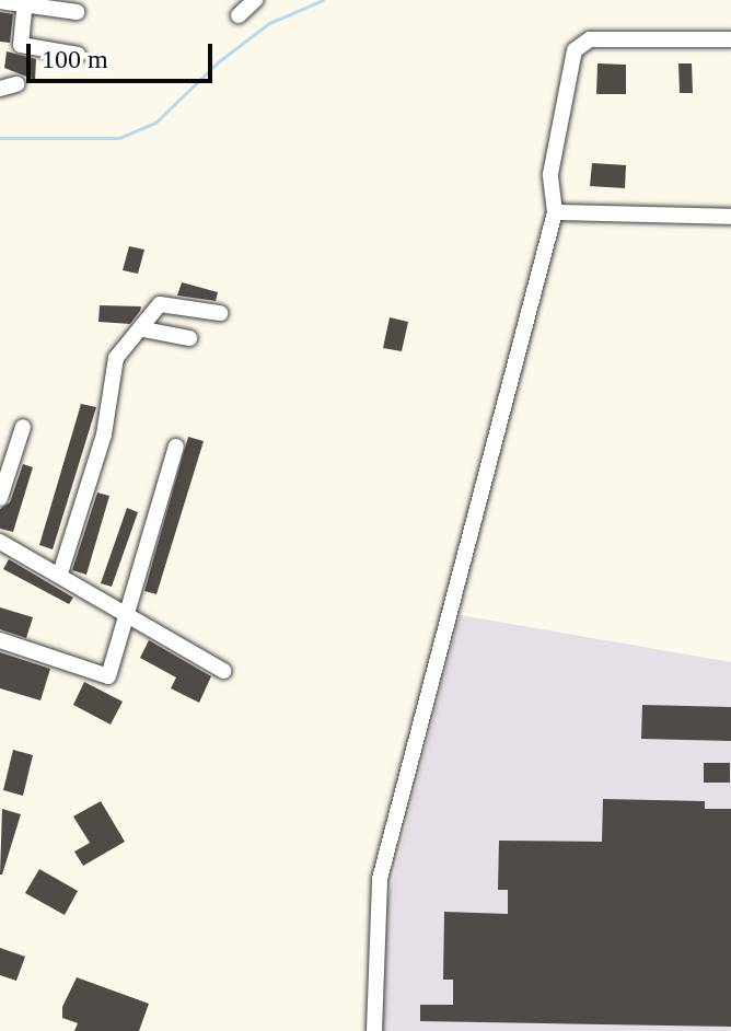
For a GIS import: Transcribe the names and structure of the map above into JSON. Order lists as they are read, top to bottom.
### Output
{
  "scale_bar": "100 m"
}
